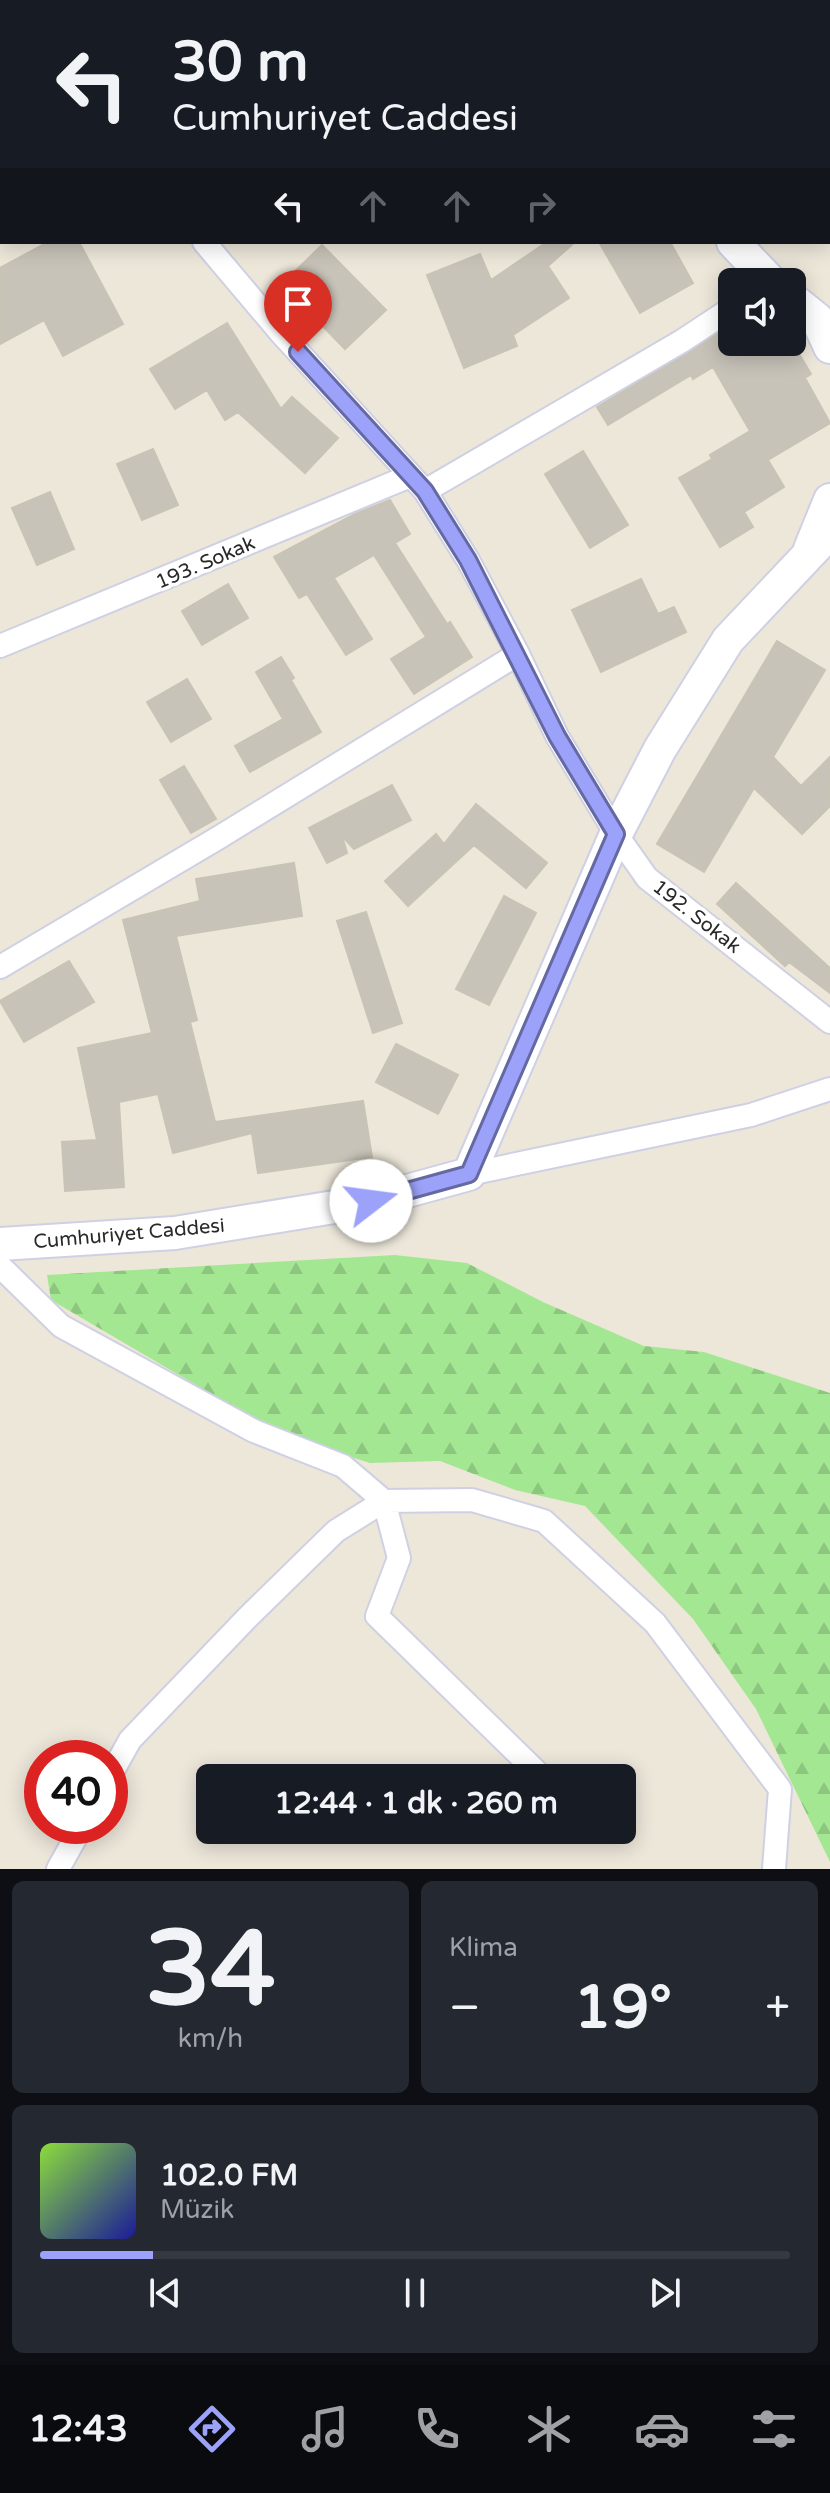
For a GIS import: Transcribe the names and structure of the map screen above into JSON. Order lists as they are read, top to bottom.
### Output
{
  "streets": {
    "street": ["193. Sokak", "192. Sokak", "Cumhuriyet Caddesi"]
  },
  "crossings": [
    ["193. Sokak", "192. Sokak"]
  ],
  "page": {
    "turn": ["30 m", "Cumhuriyet Caddesi"],
    "limit": "40",
    "trip": "12:44 · 1 dk · 260 m",
    "tile": [
      ["34", "km/h"],
      "Klima"
    ],
    "heat": ["−", "19°", "+"],
    "song": ["102.0 FM", "Müzik"],
    "tabs": "12:43"
  }
}
